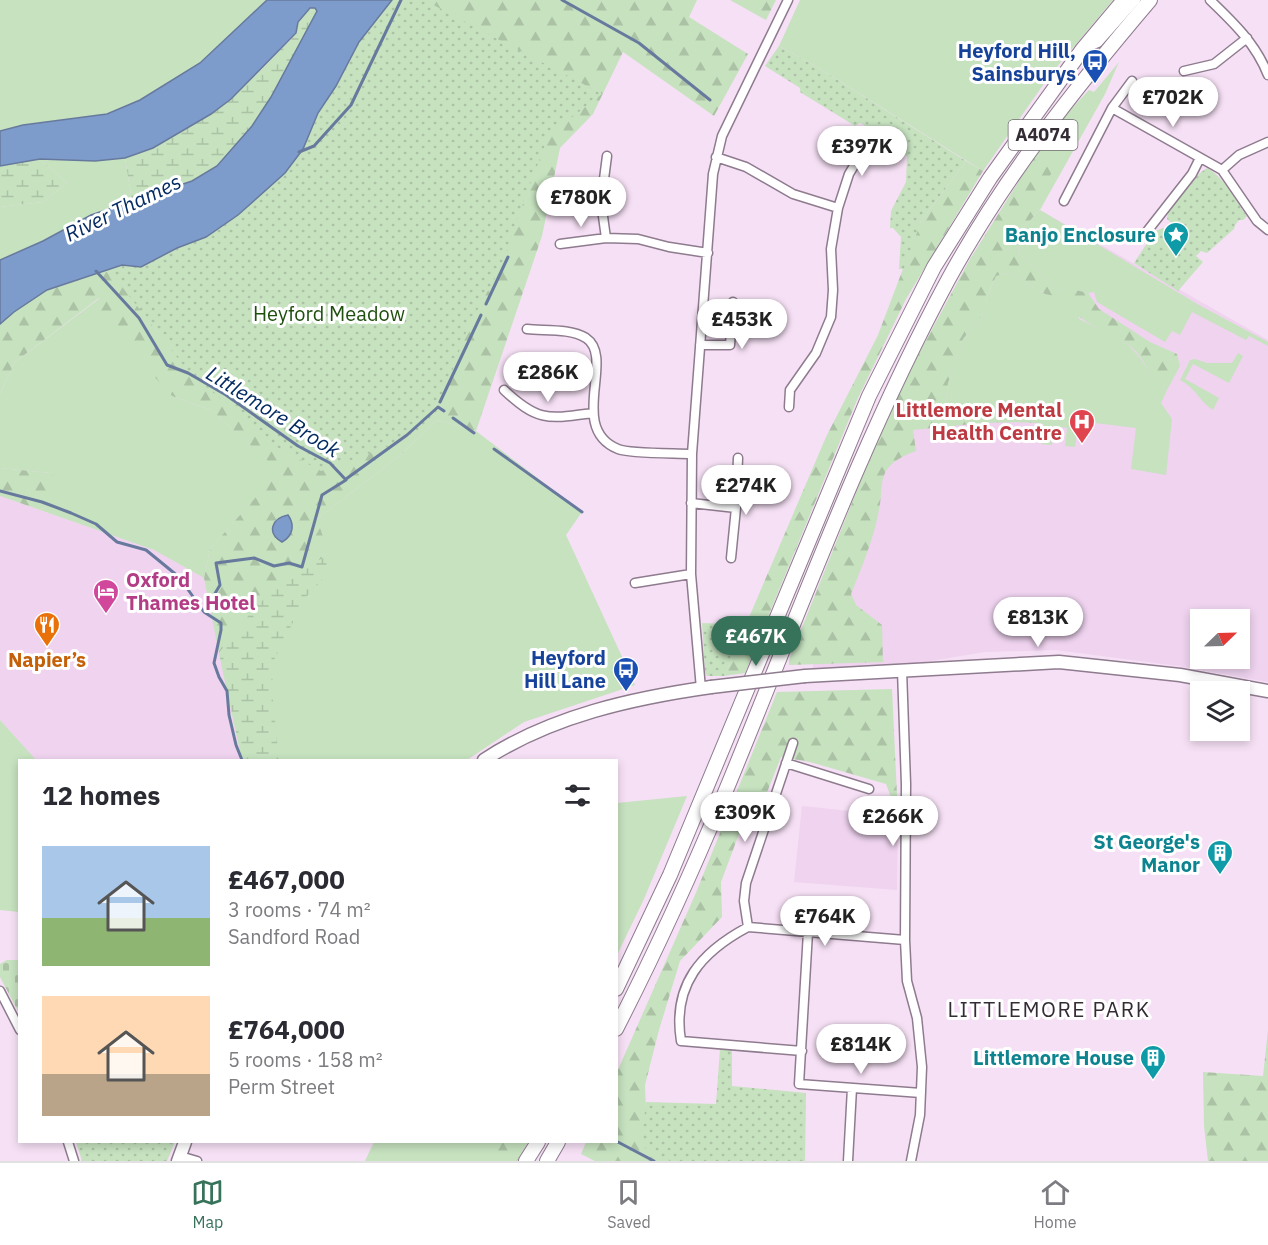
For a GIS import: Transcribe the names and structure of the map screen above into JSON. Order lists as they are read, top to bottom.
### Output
{
  "streets": {
    "main road": ["A4074"]
  },
  "districts": ["LITTLEMORE PARK"],
  "water": ["River Thames", "Littlemore Brook"],
  "parks": ["Heyford Meadow"],
  "places": {
    "bus stop": ["Heyford Hill, Sainsburys", "Heyford Hill Lane"],
    "place": ["Banjo Enclosure"],
    "hospital": ["Littlemore Mental Health Centre"],
    "hotel": ["Oxford Thames Hotel"],
    "restaurant": ["Napier’s"],
    "building": ["St George's Manor", "Littlemore House"]
  },
  "north": "top right",
  "page": {
    "price": [
      "£702K",
      "£397K",
      "£780K",
      "£453K",
      "£286K",
      "£274K",
      "£813K",
      "£467K",
      "£309K",
      "£266K",
      "£764K",
      "£814K"
    ],
    "heading": "12 homes",
    "list": [
      {
        "name": "£467,000",
        "note": "3 rooms · 74 m² · Sandford Road"
      },
      {
        "name": "£764,000",
        "note": "5 rooms · 158 m² · Perm Street"
      }
    ],
    "tabs": ["Map", "Saved", "Home"]
  }
}
